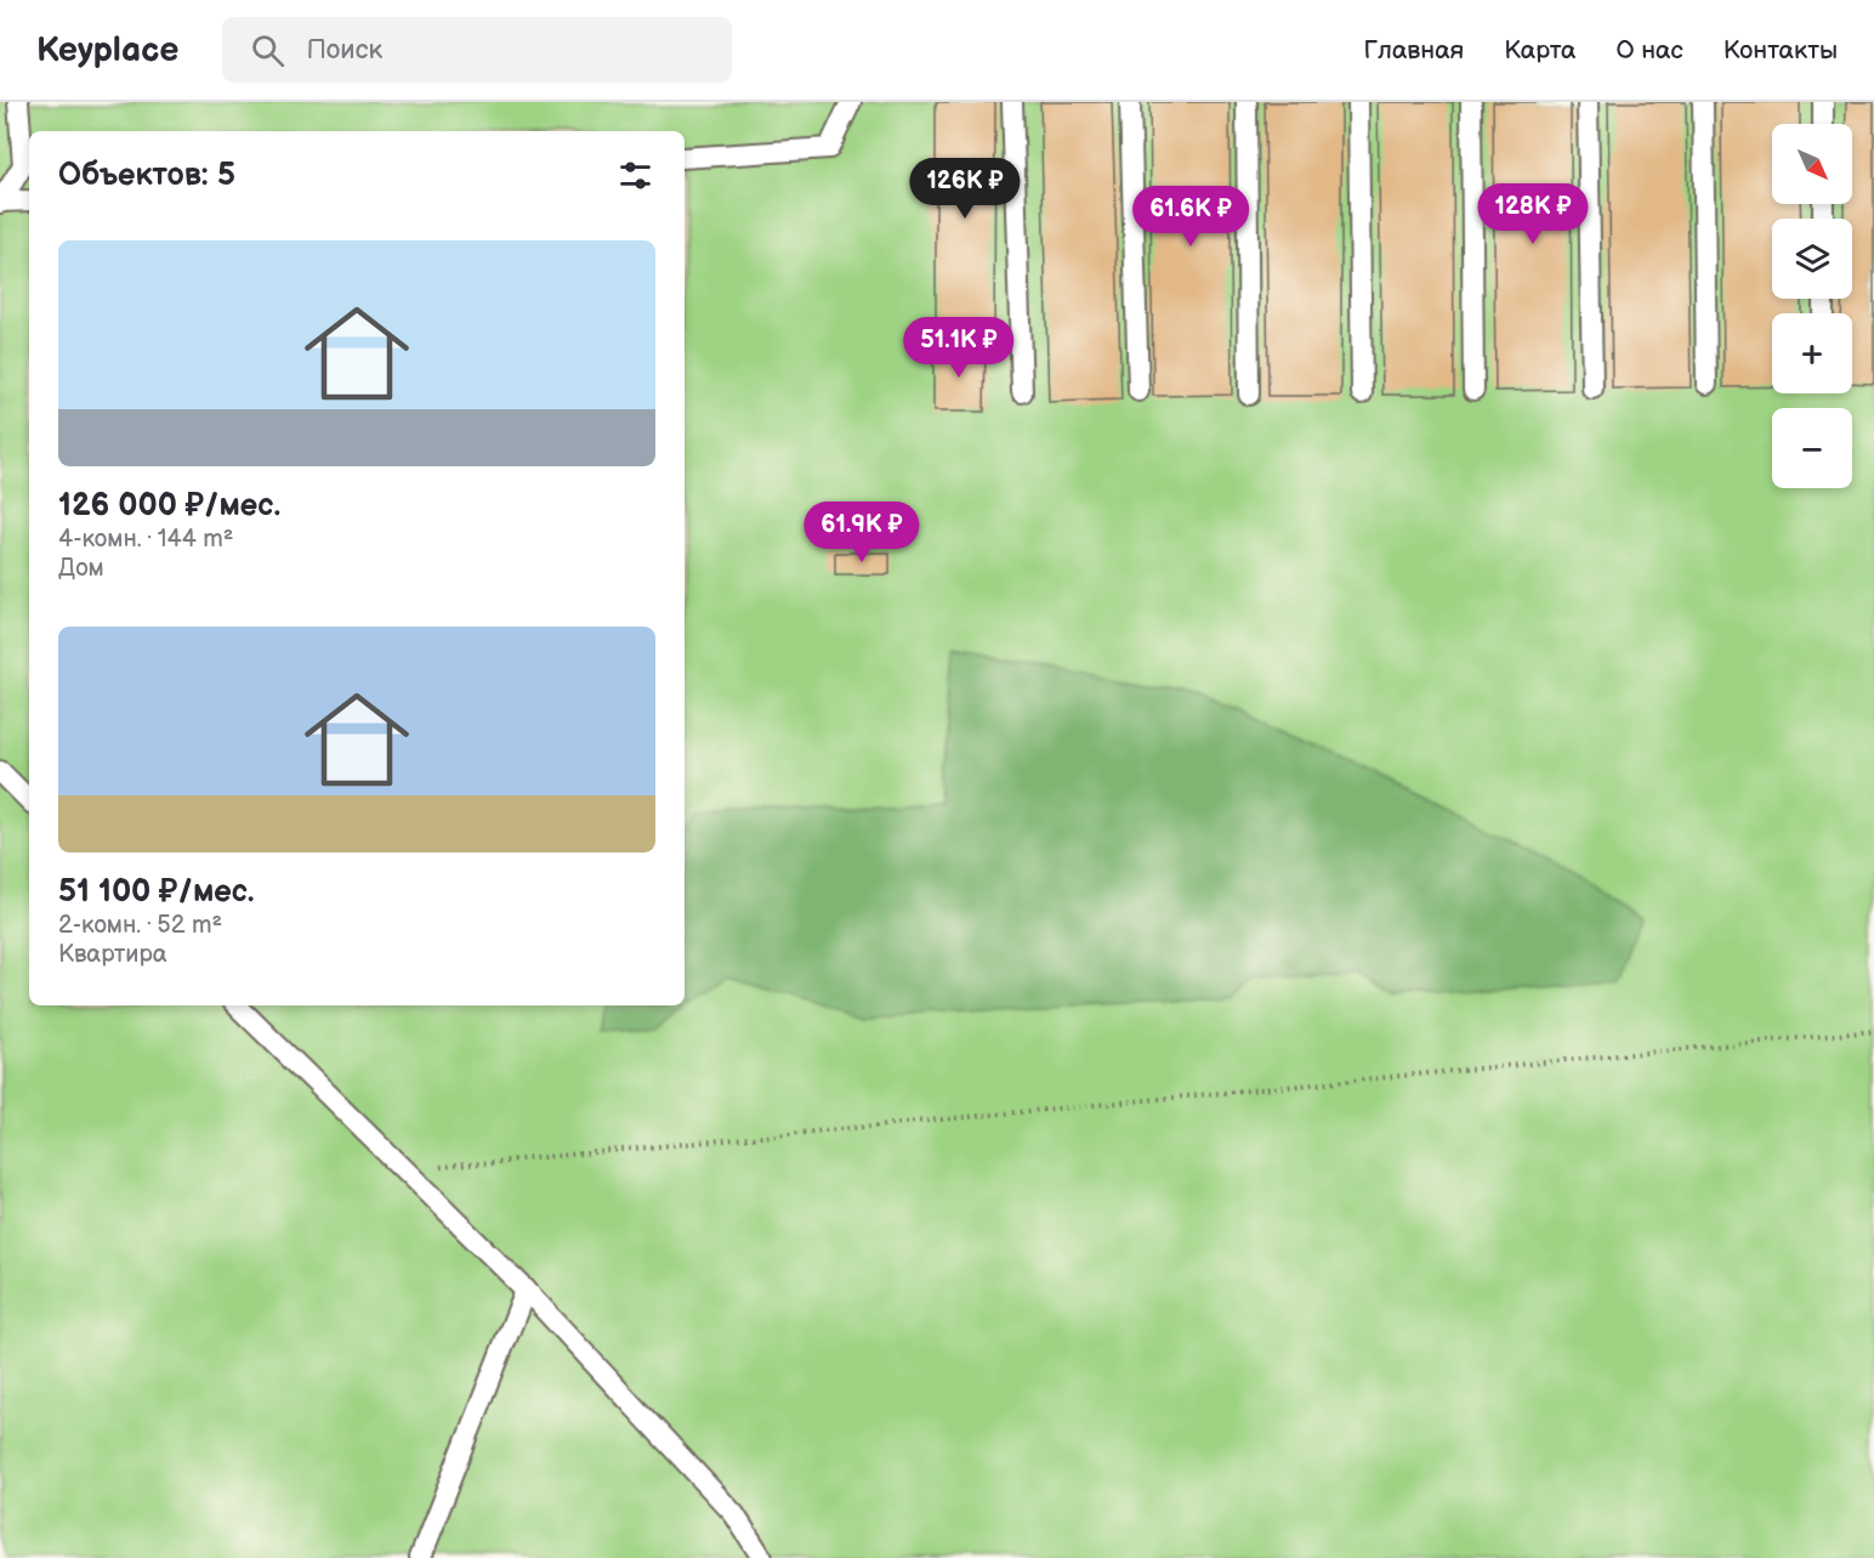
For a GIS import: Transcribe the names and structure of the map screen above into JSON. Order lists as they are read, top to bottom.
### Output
{
  "north": "bottom right",
  "page": {
    "header": "Keyplace",
    "search": "Поиск",
    "nav": [
      "Главная",
      "Карта",
      "О нас",
      "Контакты"
    ],
    "map_buttons": ["+", "−"],
    "heading": "Объектов: 5",
    "price": [
      "126K ₽",
      "128K ₽",
      "61.6K ₽",
      "51.1K ₽",
      "61.9K ₽"
    ],
    "list": [
      {
        "name": "126 000 ₽/мес.",
        "note": "4-комн. · 144 m² · Дом"
      },
      {
        "name": "51 100 ₽/мес.",
        "note": "2-комн. · 52 m² · Квартира"
      }
    ]
  }
}
